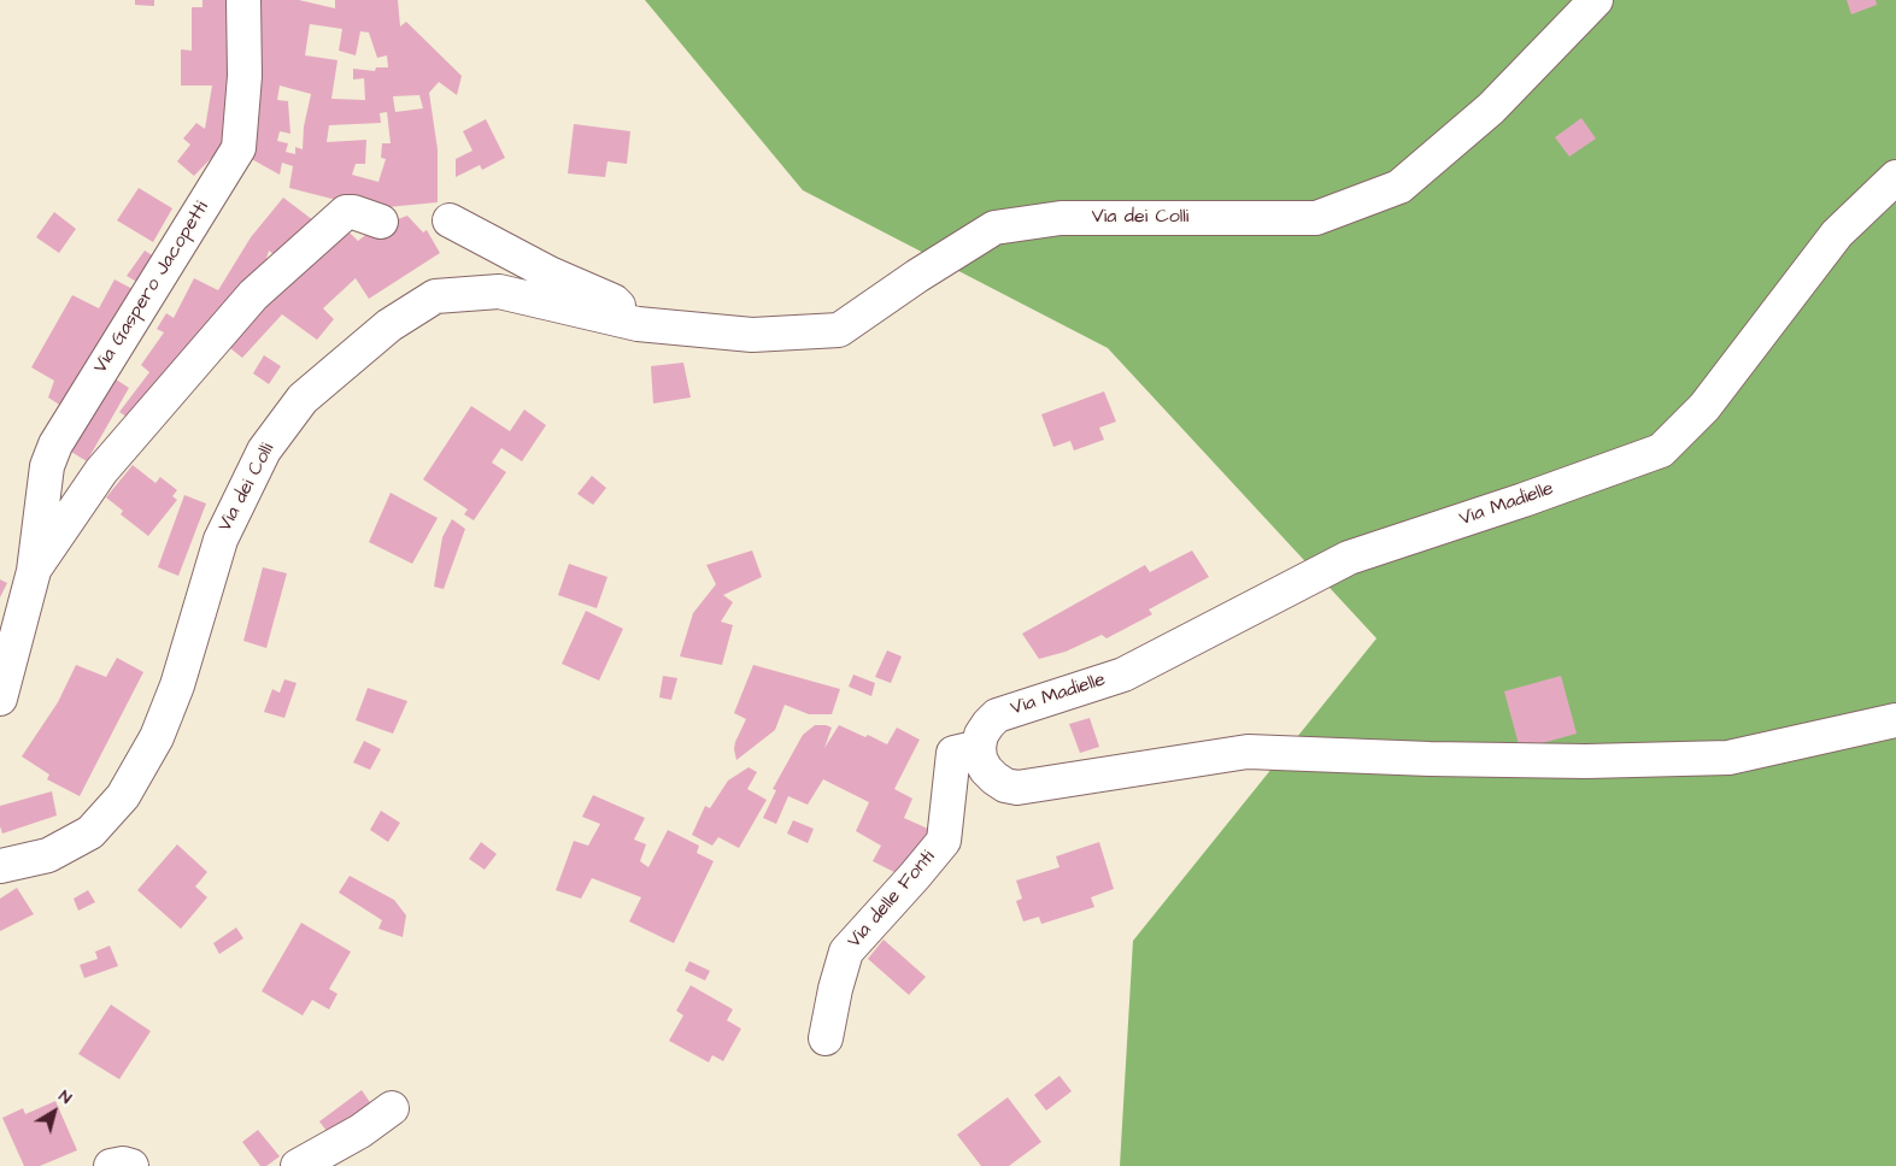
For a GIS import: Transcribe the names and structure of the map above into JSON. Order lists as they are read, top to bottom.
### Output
{
  "streets": {
    "street": [
      "Via dei Colli",
      "Via Gaspero Jacopetti",
      "Via Madielle",
      "Via delle Fonti"
    ]
  },
  "crossings": [
    ["Via Madielle", "Via delle Fonti"]
  ],
  "north": "top right"
}
